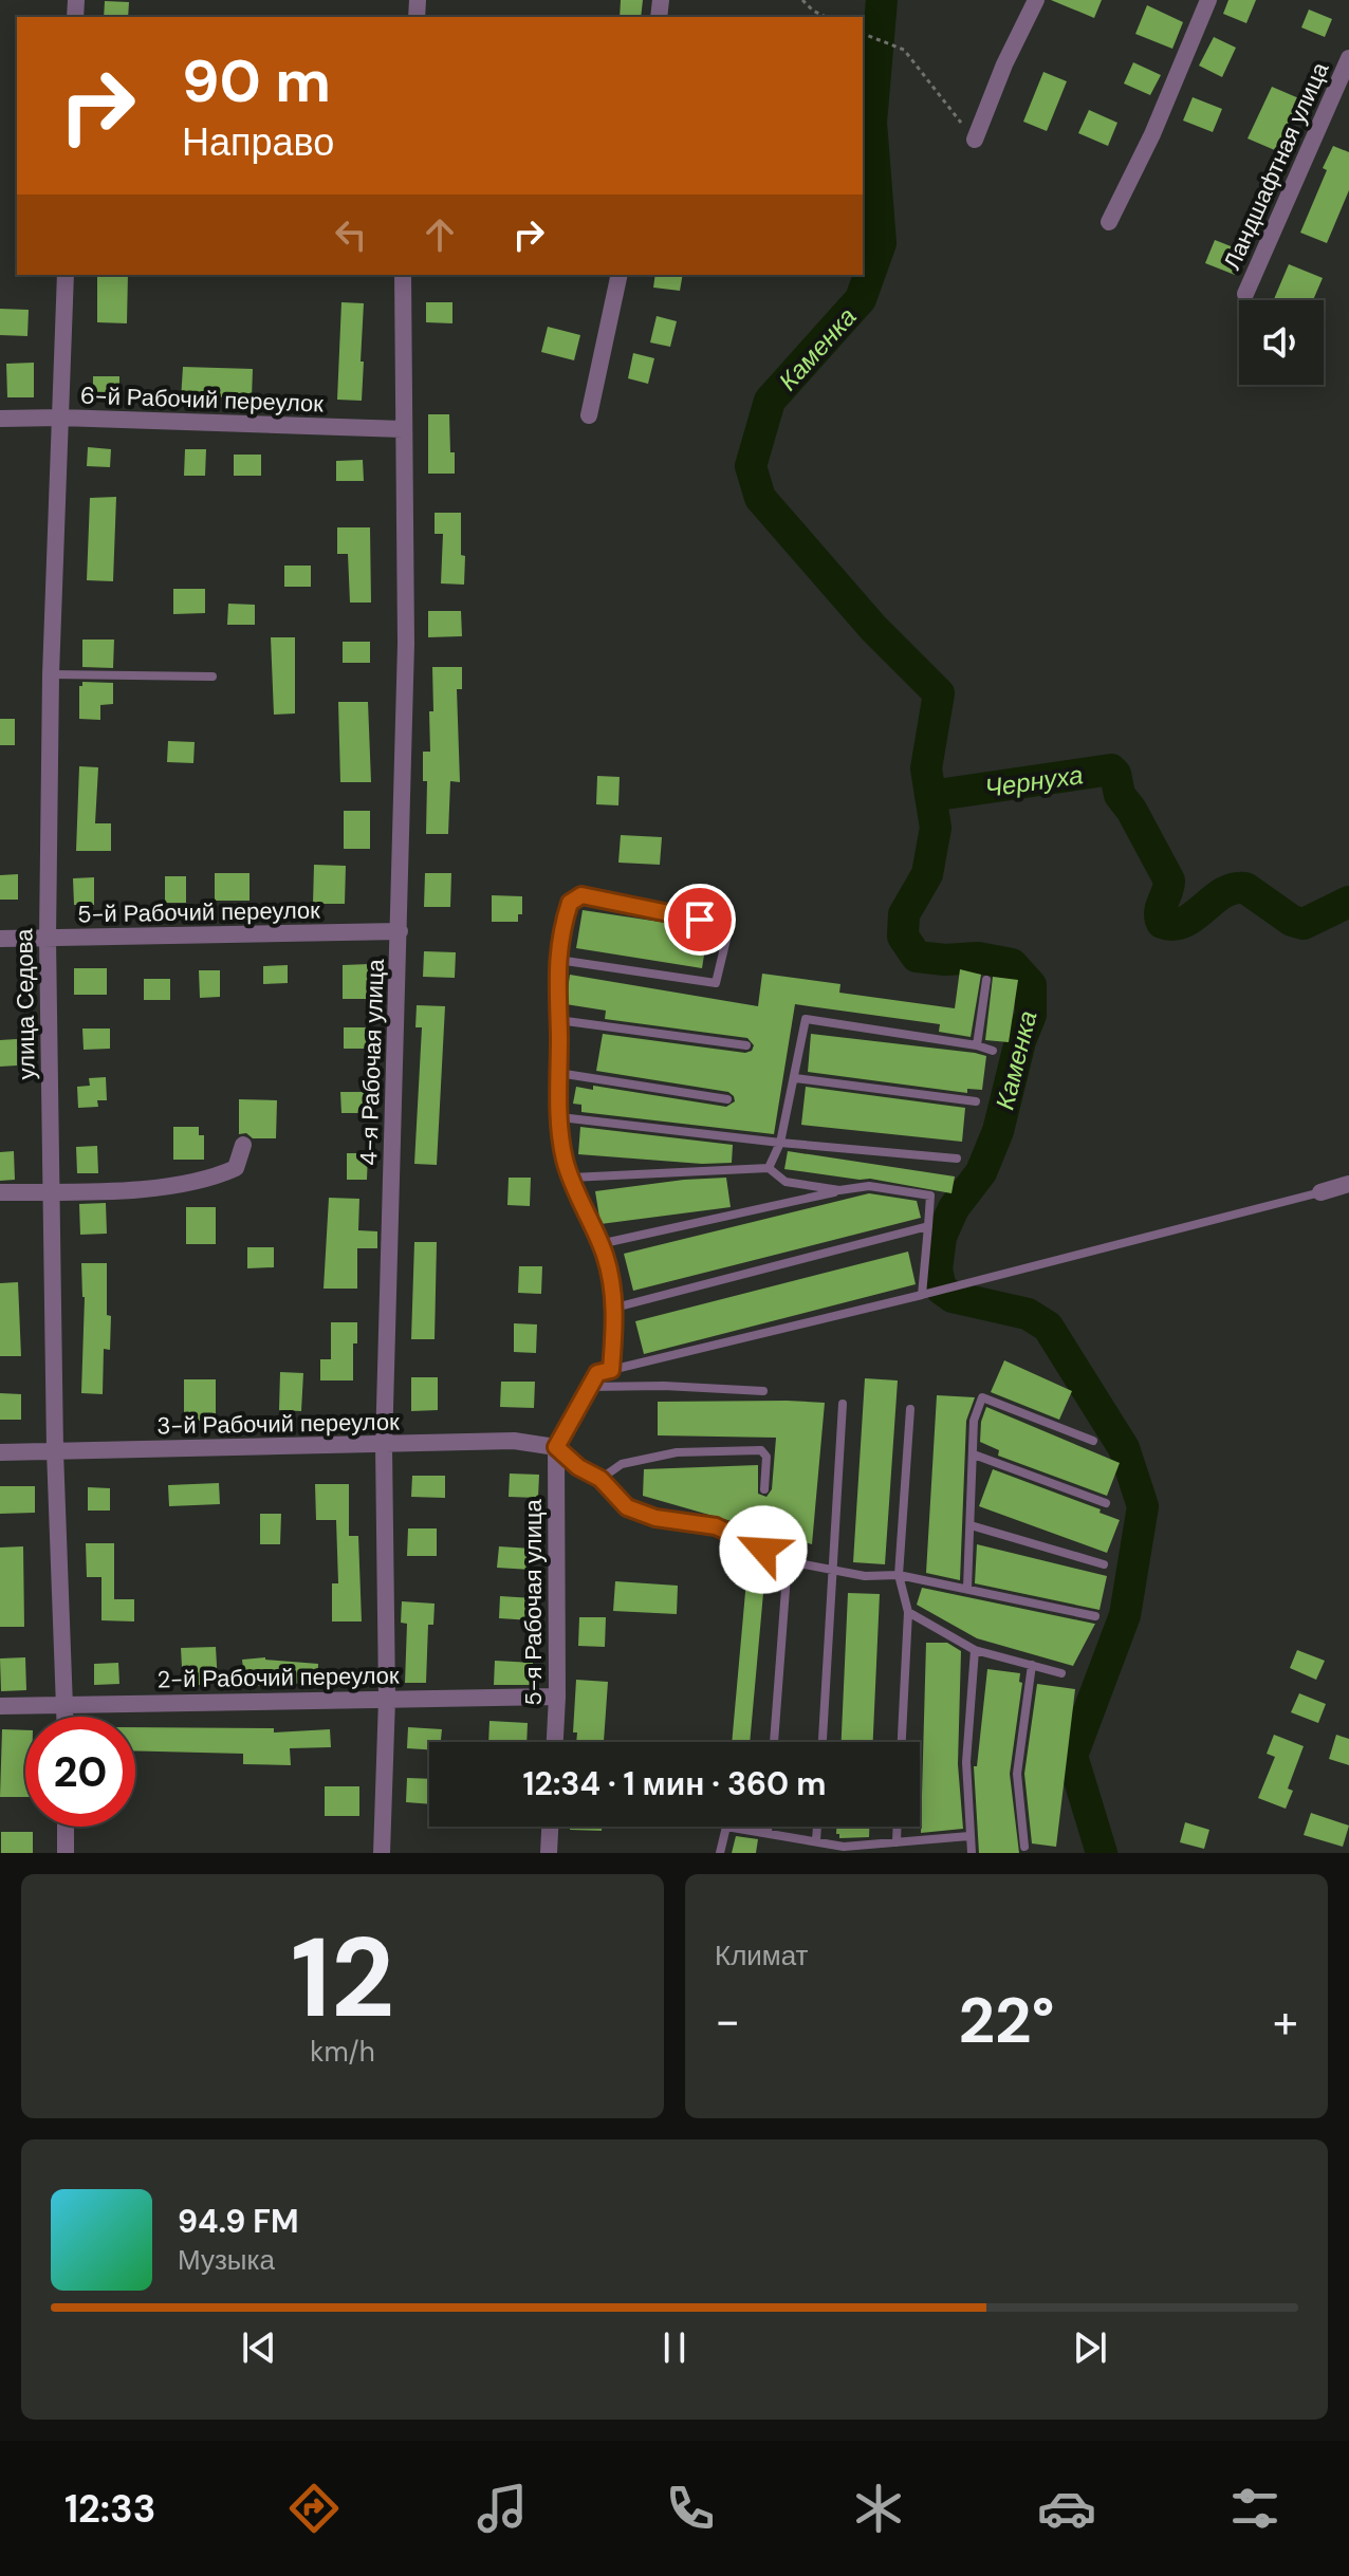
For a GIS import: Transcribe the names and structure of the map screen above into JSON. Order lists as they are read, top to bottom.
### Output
{
  "streets": {
    "street": [
      "Ландшафтная улица",
      "6-й Рабочий переулок",
      "5-й Рабочий переулок",
      "улица Седова",
      "4-я Рабочая улица",
      "3-й Рабочий переулок",
      "5-я Рабочая улица",
      "2-й Рабочий переулок"
    ]
  },
  "crossings": [
    ["6-й Рабочий переулок", "улица Седова"],
    ["6-й Рабочий переулок", "4-я Рабочая улица"],
    ["5-й Рабочий переулок", "улица Седова"],
    ["5-й Рабочий переулок", "4-я Рабочая улица"],
    ["улица Седова", "3-й Рабочий переулок"],
    ["улица Седова", "2-й Рабочий переулок"],
    ["4-я Рабочая улица", "3-й Рабочий переулок"],
    ["4-я Рабочая улица", "2-й Рабочий переулок"],
    ["3-й Рабочий переулок", "5-я Рабочая улица"],
    ["5-я Рабочая улица", "2-й Рабочий переулок"]
  ],
  "water": ["Каменка", "Чернуха"],
  "page": {
    "turn": ["90 m", "Направо"],
    "limit": "20",
    "trip": "12:34 · 1 мин · 360 m",
    "tile": [
      ["12", "km/h"],
      "Климат"
    ],
    "heat": ["−", "22°", "+"],
    "song": ["94.9 FM", "Музыка"],
    "tabs": "12:33"
  }
}
